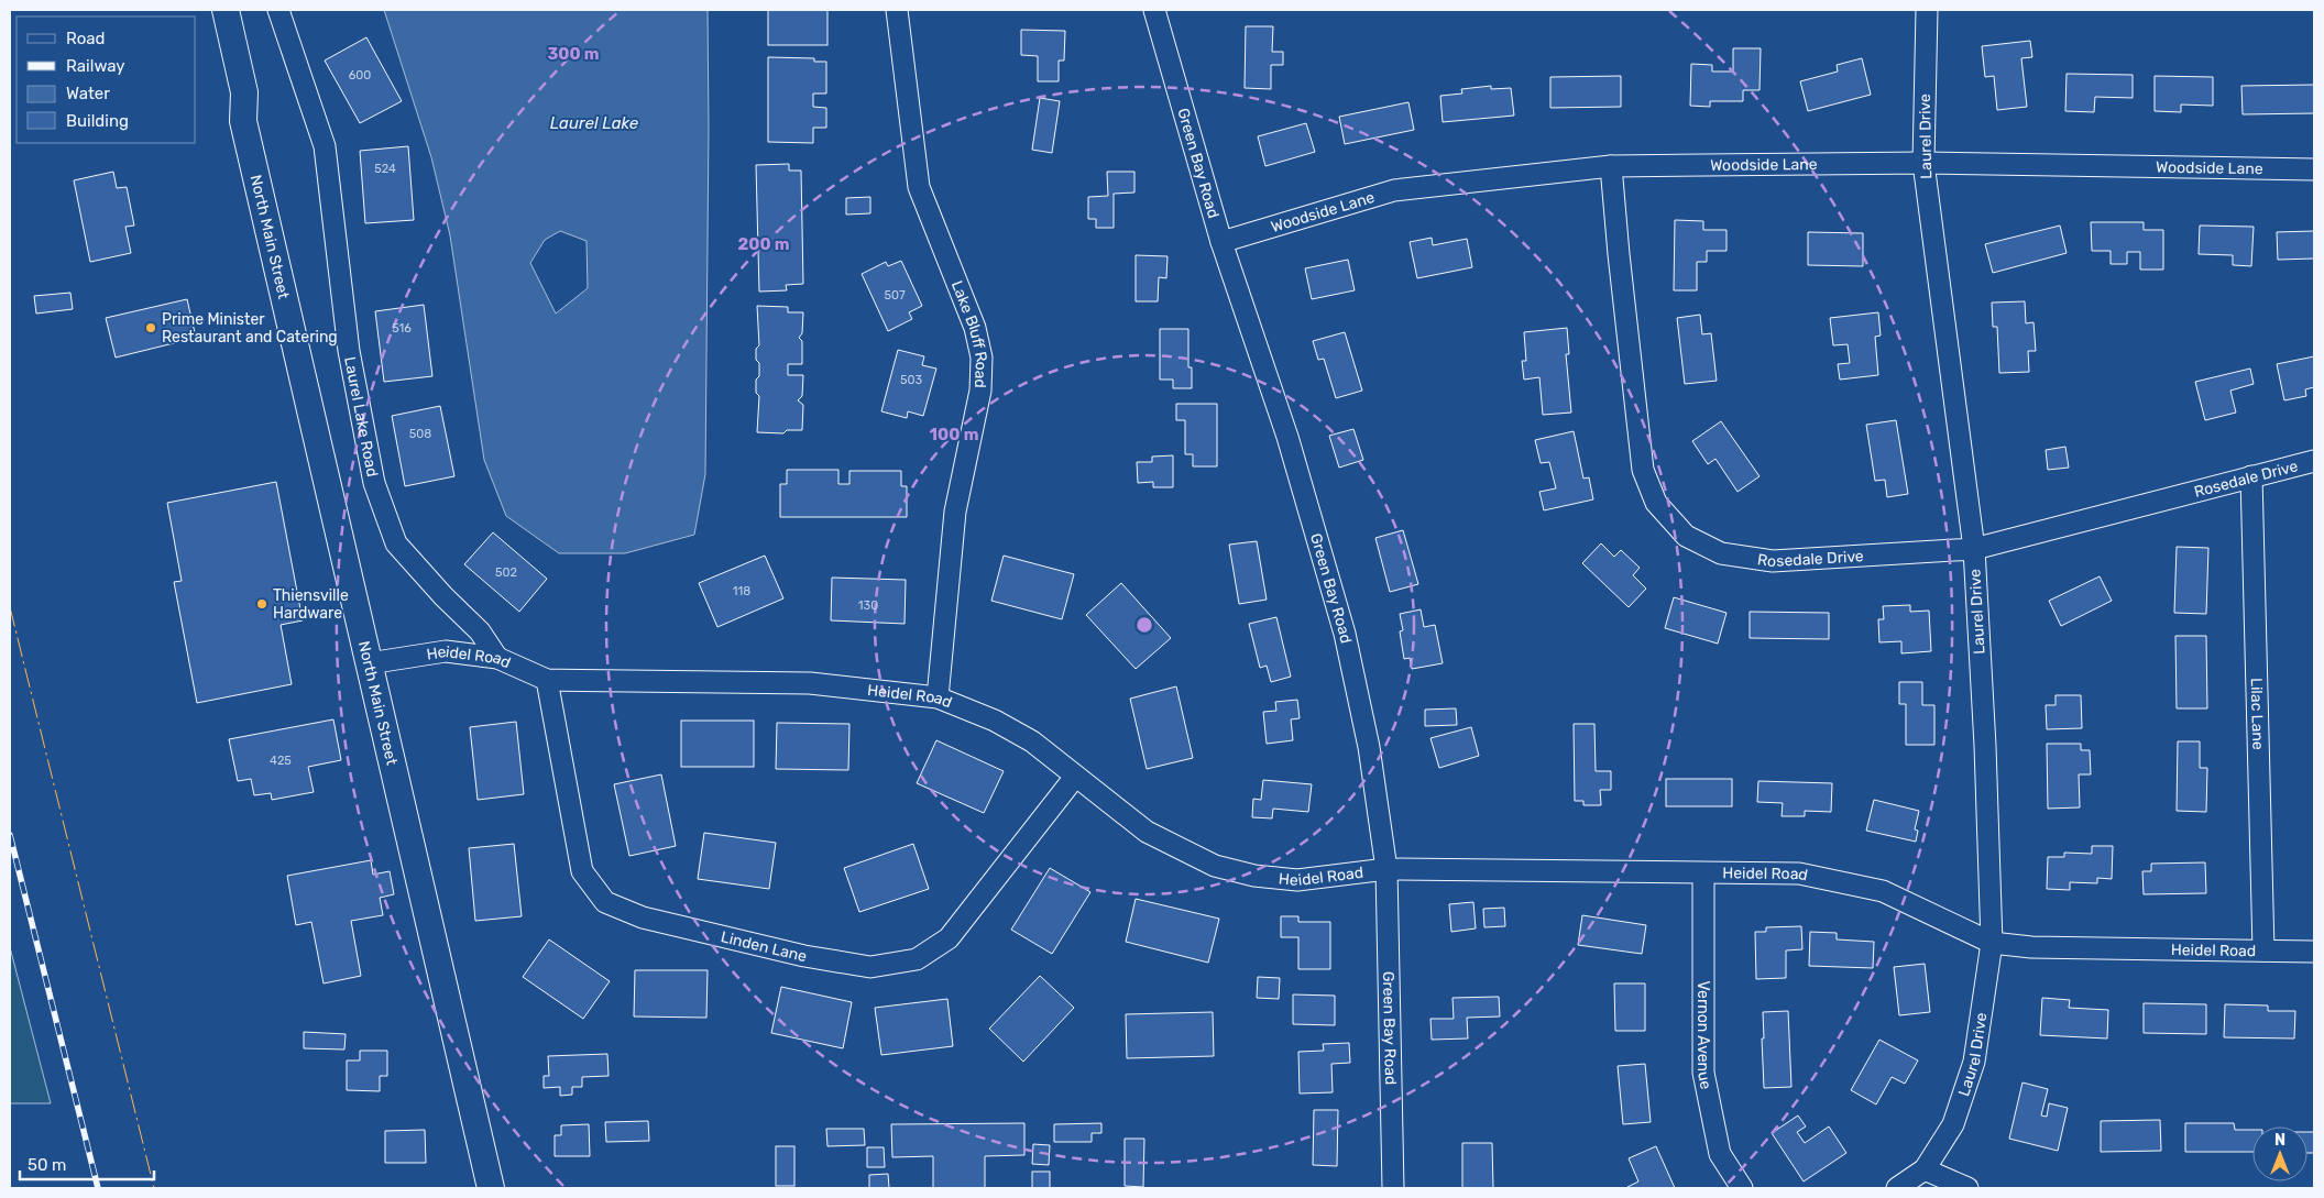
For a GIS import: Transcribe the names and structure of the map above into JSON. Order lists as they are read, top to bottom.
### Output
{
  "streets": {
    "main road": ["North Main Street"],
    "street": [
      "Laurel Drive",
      "Green Bay Road",
      "Woodside Lane",
      "Lake Bluff Road",
      "Laurel Lake Road",
      "Rosedale Drive",
      "Heidel Road",
      "Lilac Lane",
      "Linden Lane",
      "Vernon Avenue"
    ]
  },
  "crossings": [
    ["Laurel Drive", "Woodside Lane"],
    ["Laurel Drive", "Rosedale Drive"],
    ["Laurel Drive", "Heidel Road"],
    ["Green Bay Road", "Woodside Lane"],
    ["Green Bay Road", "Heidel Road"],
    ["Woodside Lane", "Rosedale Drive"],
    ["North Main Street", "Heidel Road"],
    ["Lake Bluff Road", "Heidel Road"],
    ["Laurel Lake Road", "Heidel Road"],
    ["Rosedale Drive", "Lilac Lane"],
    ["Heidel Road", "Lilac Lane"],
    ["Heidel Road", "Linden Lane"],
    ["Heidel Road", "Vernon Avenue"]
  ],
  "water": ["Laurel Lake"],
  "places": ["Prime Minister Restaurant and Catering", "Thiensville Hardware"],
  "house_numbers": [
    "600",
    "524",
    "507",
    "516",
    "503",
    "508",
    "502",
    "118",
    "130",
    "425"
  ],
  "legend": [
    "Road",
    "Railway",
    "Water",
    "Building"
  ],
  "scale_bar": "50 m",
  "north": "top",
  "rings": ["300 m", "200 m", "100 m"]
}
